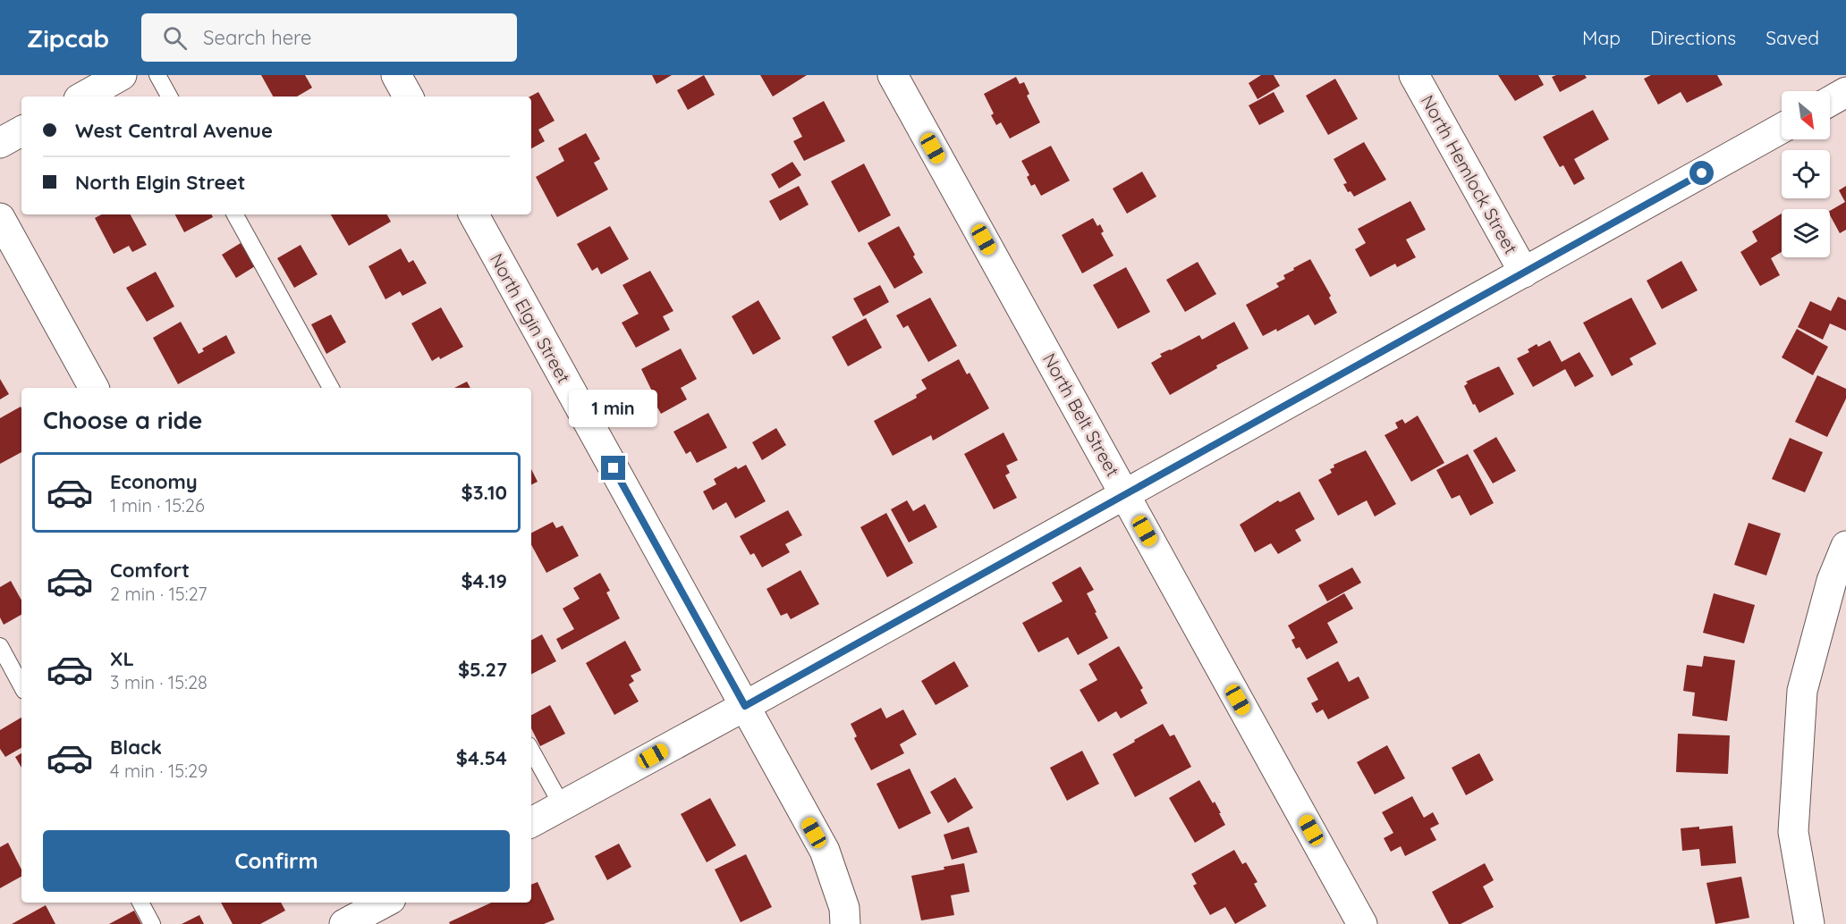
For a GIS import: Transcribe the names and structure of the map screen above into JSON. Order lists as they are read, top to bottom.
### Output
{
  "streets": {
    "street": ["North Hemlock Street", "North Elgin Street", "North Belt Street"]
  },
  "north": "bottom right",
  "page": {
    "header": "Zipcab",
    "search": "Search here",
    "nav": ["Map", "Directions", "Saved"],
    "banner": ["West Central Avenue", "North Elgin Street"],
    "heading": "Choose a ride",
    "bubble": "1 min",
    "list": [
      {
        "name": "Economy",
        "note": "1 min · 15:26",
        "value": "$3.10"
      },
      {
        "name": "Comfort",
        "note": "2 min · 15:27",
        "value": "$4.19"
      },
      {
        "name": "XL",
        "note": "3 min · 15:28",
        "value": "$5.27"
      },
      {
        "name": "Black",
        "note": "4 min · 15:29",
        "value": "$4.54"
      }
    ],
    "buttons": "Confirm"
  }
}
